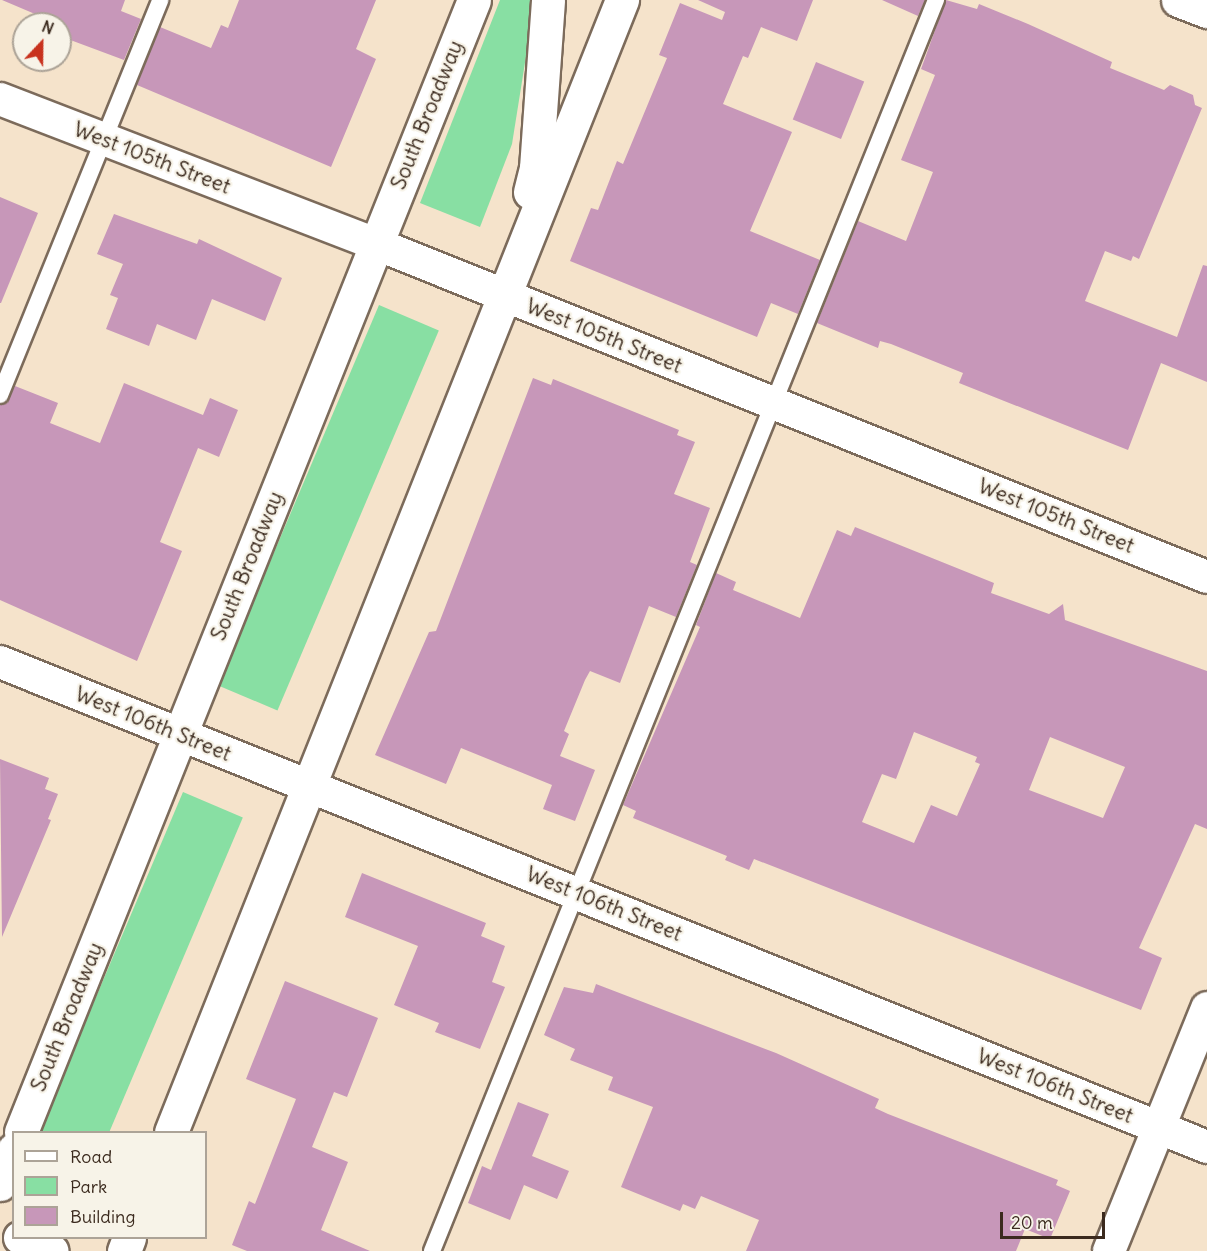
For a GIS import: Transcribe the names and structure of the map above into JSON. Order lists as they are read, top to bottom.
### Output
{
  "streets": {
    "main road": ["South Broadway"],
    "street": ["West 105th Street", "West 106th Street"]
  },
  "crossings": [
    ["South Broadway", "West 105th Street"],
    ["South Broadway", "West 106th Street"]
  ],
  "legend": ["Road", "Park", "Building"],
  "scale_bar": "20 m",
  "north": "top"
}
